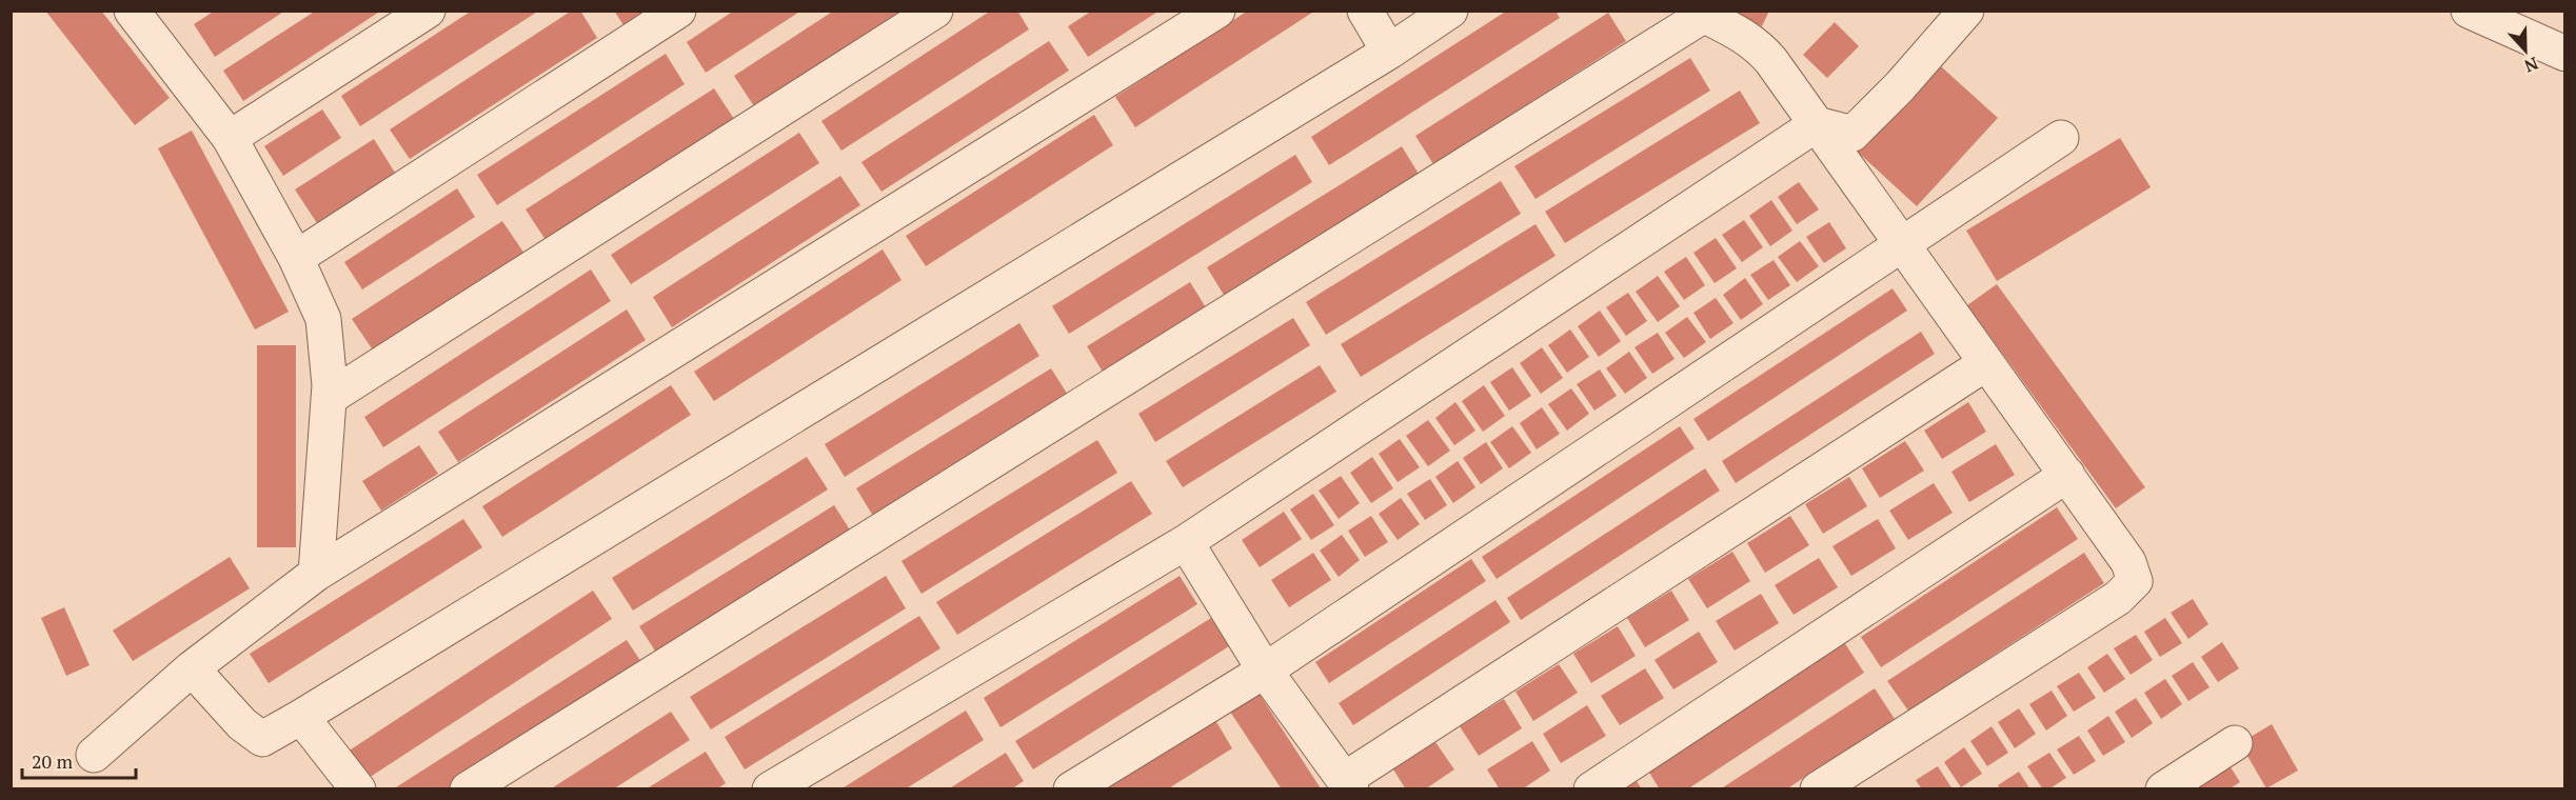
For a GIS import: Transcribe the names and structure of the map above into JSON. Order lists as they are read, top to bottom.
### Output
{
  "scale_bar": "20 m",
  "north": "bottom"
}
